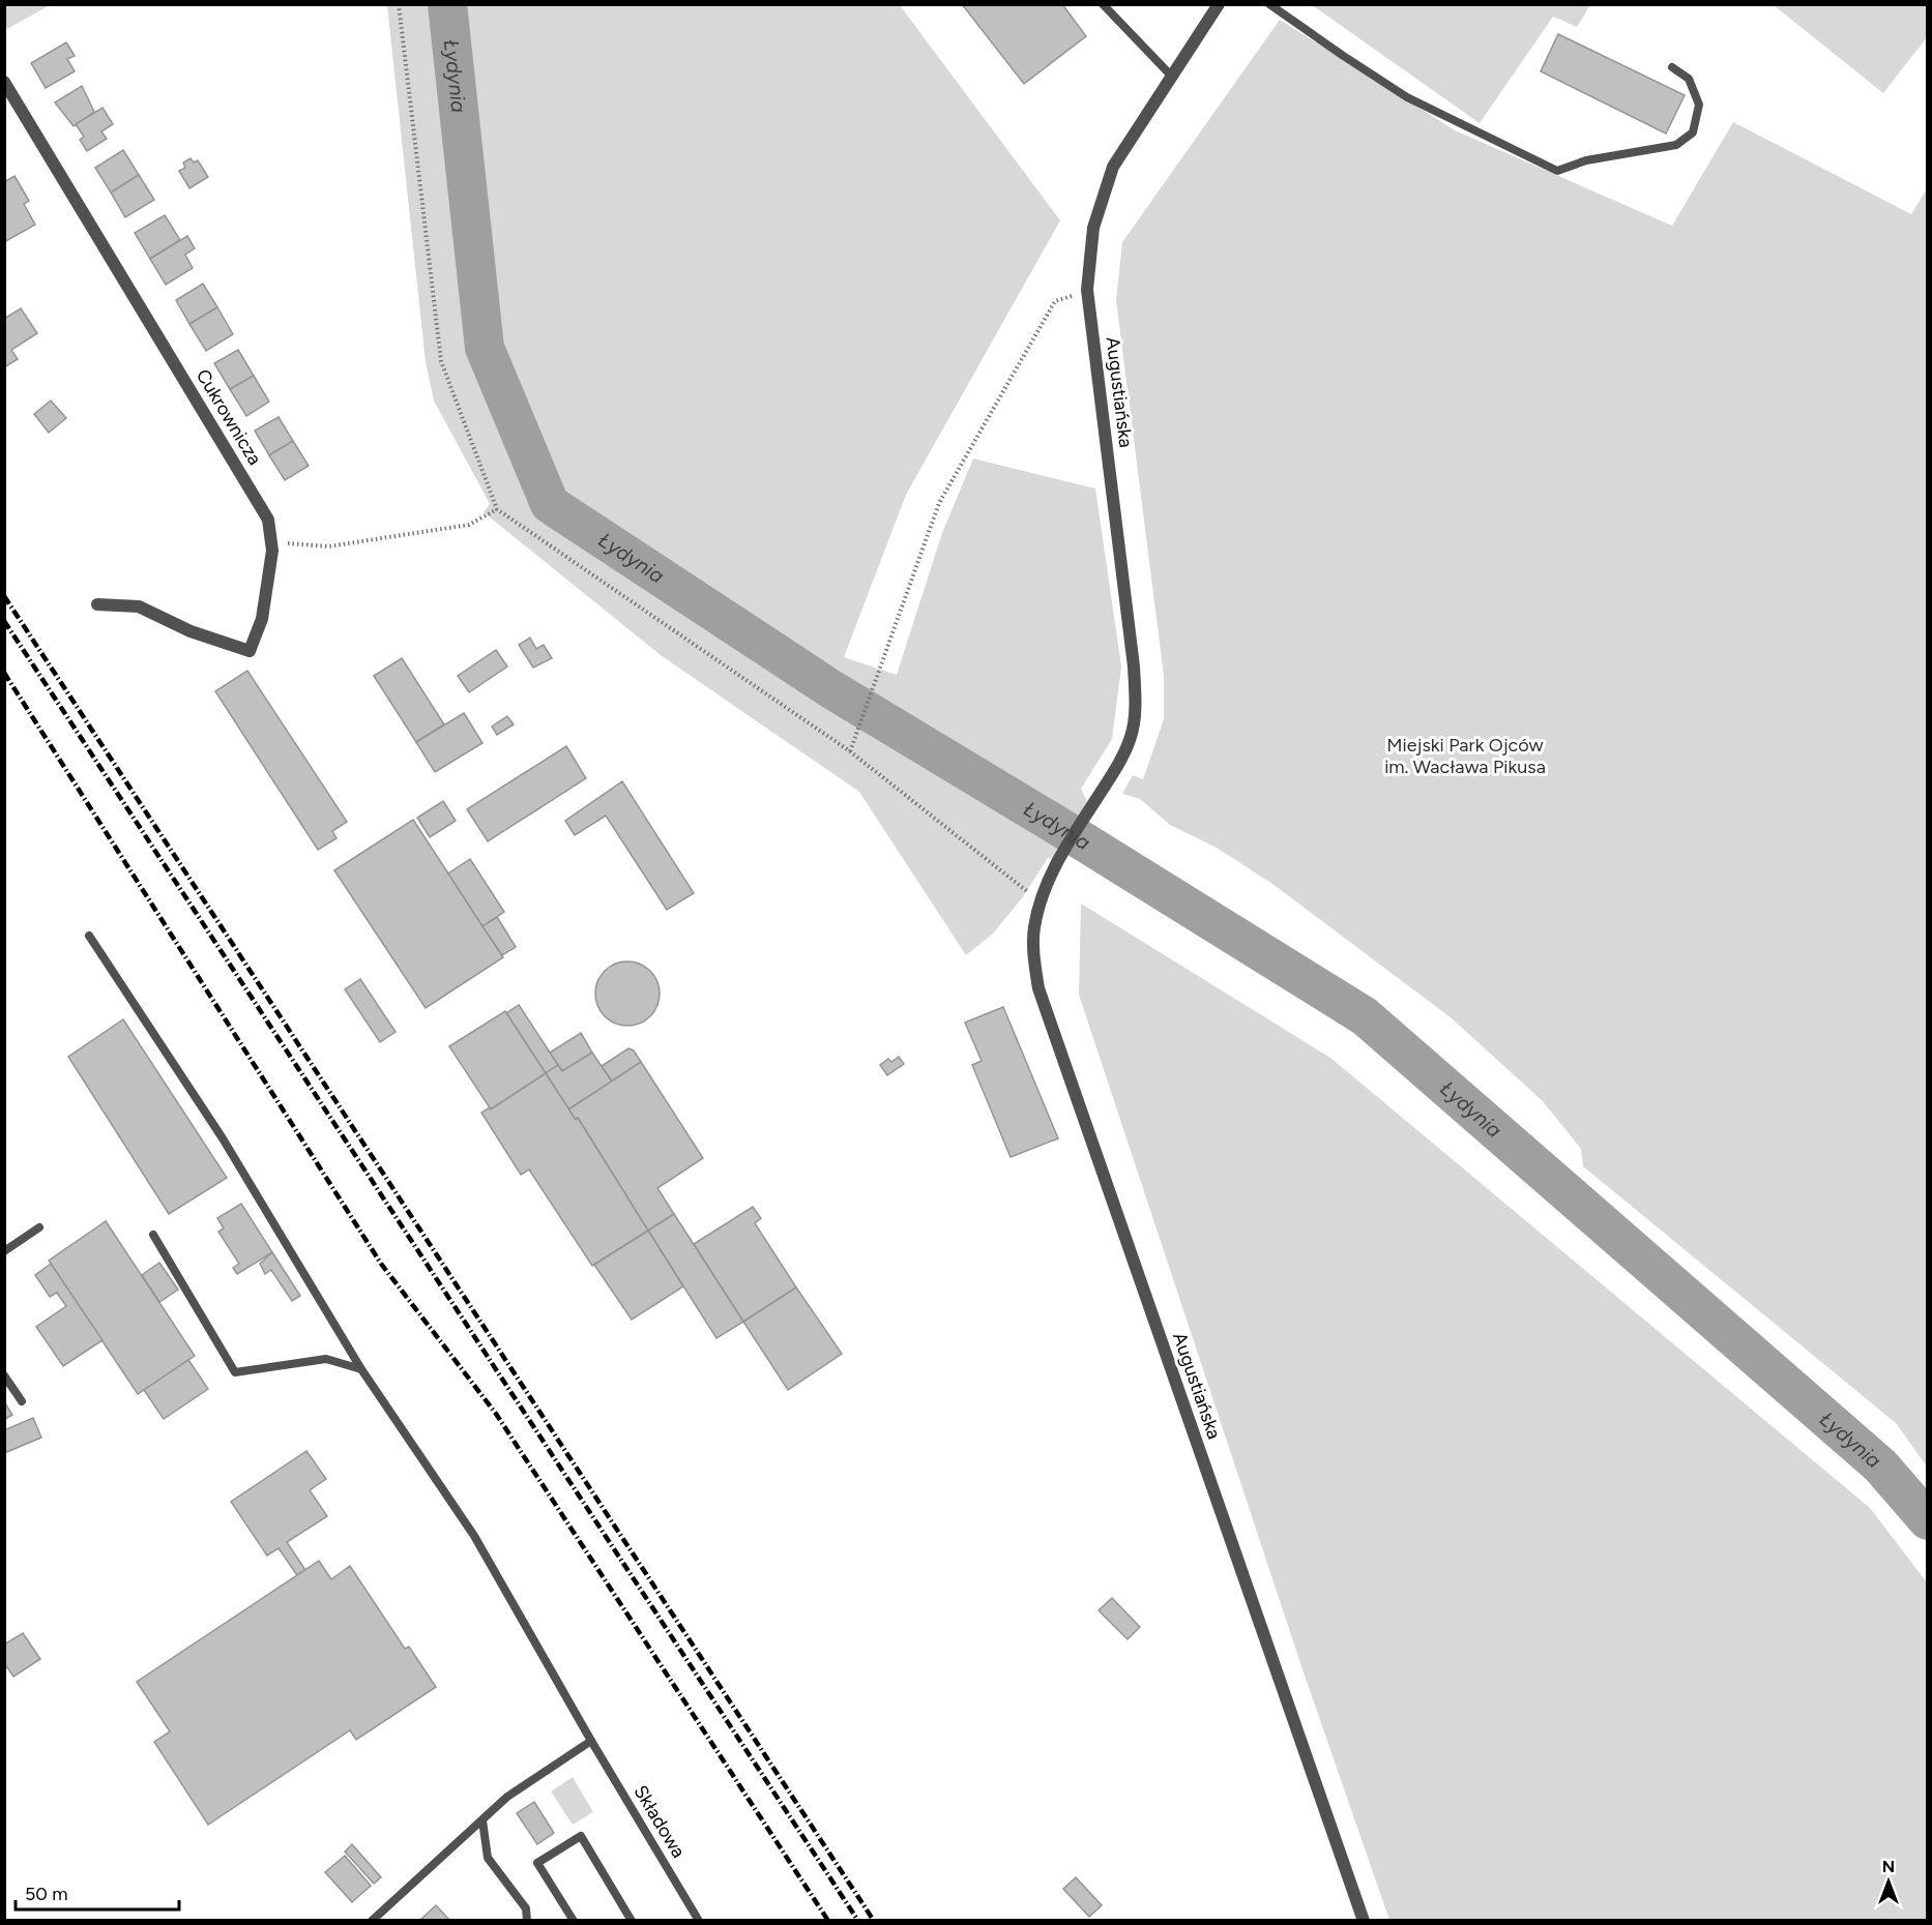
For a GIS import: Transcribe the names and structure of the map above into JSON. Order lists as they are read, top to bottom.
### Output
{
  "streets": {
    "street": ["Augustiańska", "Cukrownicza"],
    "lane": ["Składowa"]
  },
  "water": ["Łydynia"],
  "parks": ["Miejski Park Ojców im. Wacława Pikusa"],
  "scale_bar": "50 m",
  "north": "top"
}
